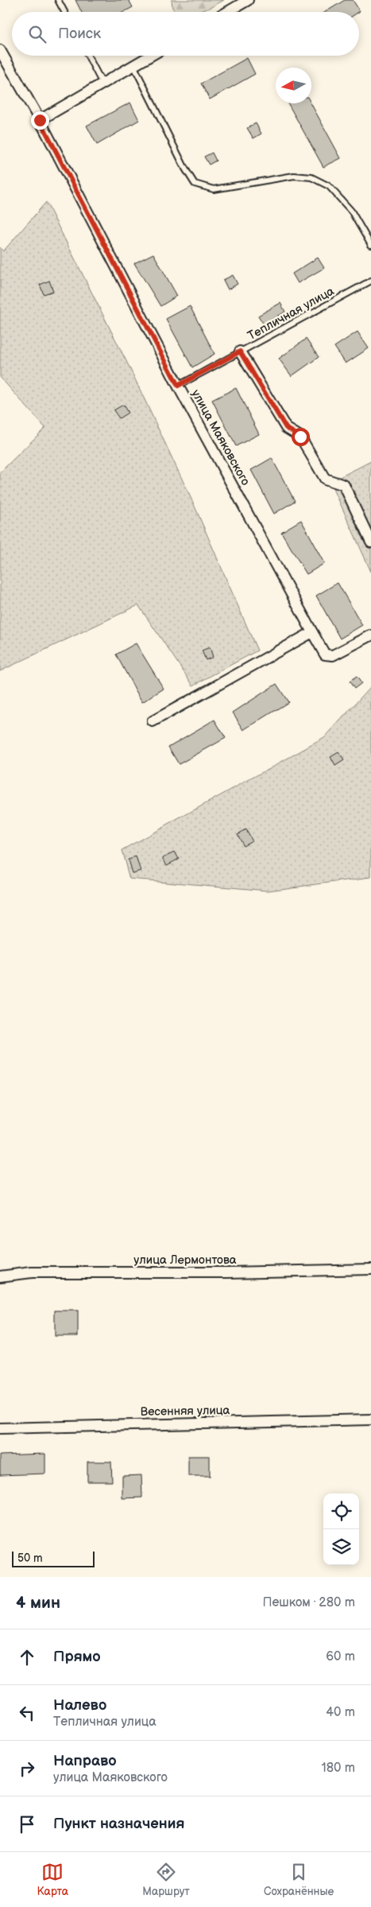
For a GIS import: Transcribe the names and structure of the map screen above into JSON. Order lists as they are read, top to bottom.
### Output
{
  "streets": {
    "street": ["улица Маяковского", "улица Лермонтова", "Весенняя улица"],
    "lane": ["Тепличная улица"]
  },
  "crossings": [
    ["Тепличная улица", "улица Маяковского"]
  ],
  "scale_bar": "50 m",
  "north": "left",
  "page": {
    "search": "Поиск",
    "scale": "50 m",
    "heading": ["4 мин", "Пешком · 280 m"],
    "list": [
      ["Прямо", "60 m"],
      ["Налево", "Тепличная улица", "40 m"],
      ["Направо", "улица Маяковского", "180 m"],
      "Пункт назначения"
    ],
    "nav": ["Карта", "Маршрут", "Сохранённые"]
  }
}
